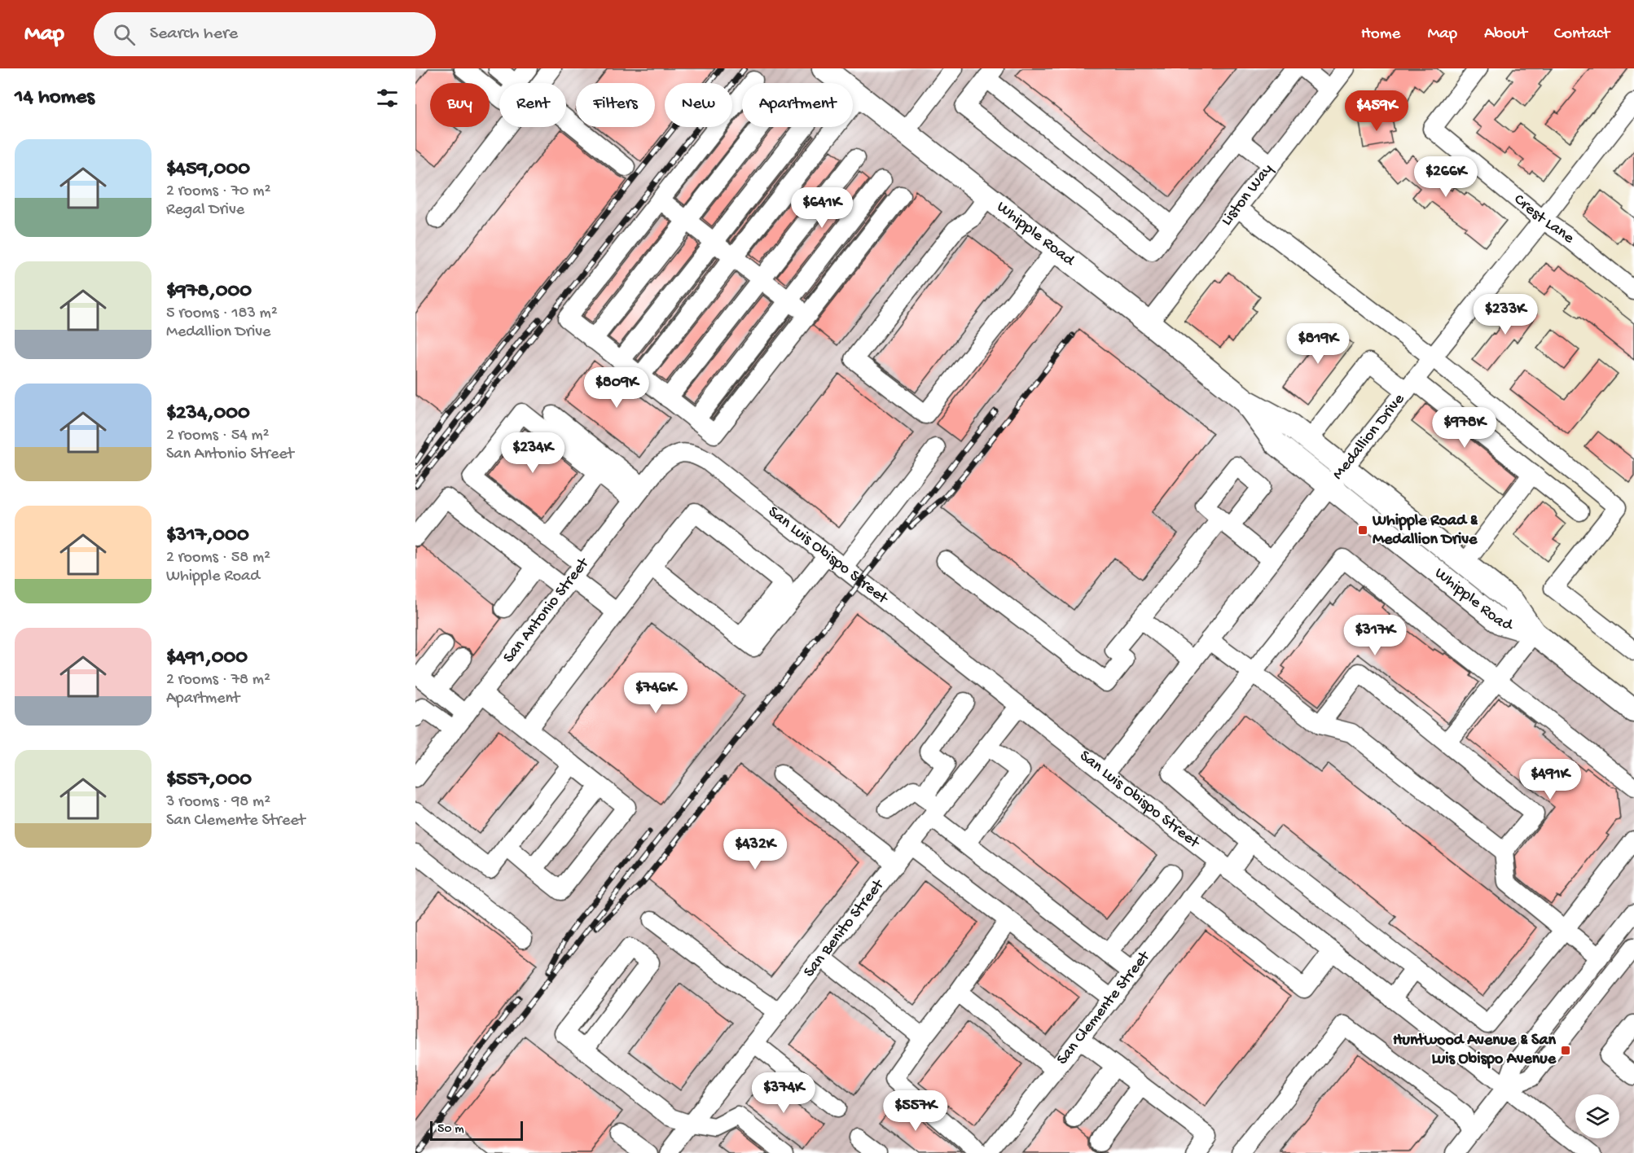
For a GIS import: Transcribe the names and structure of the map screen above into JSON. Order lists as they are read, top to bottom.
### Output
{
  "streets": {
    "main road": ["Whipple Road"],
    "street": [
      "Liston Way",
      "Crest Lane",
      "Medallion Drive",
      "San Luis Obispo Street",
      "San Antonio Street",
      "San Benito Street",
      "San Clemente Street"
    ]
  },
  "crossings": [
    ["Liston Way", "Whipple Road"],
    ["Crest Lane", "Medallion Drive"],
    ["Whipple Road", "Medallion Drive"],
    ["Medallion Drive", "San Luis Obispo Street"],
    ["San Luis Obispo Street", "San Antonio Street"],
    ["San Luis Obispo Street", "San Benito Street"],
    ["San Luis Obispo Street", "San Clemente Street"]
  ],
  "places": {
    "transit": ["Whipple Road & Medallion Drive", "Huntwood Avenue & San Luis Obispo Avenue"]
  },
  "scale_bar": "50 m",
  "page": {
    "header": "Map",
    "search": "Search here",
    "nav": [
      "Home",
      "Map",
      "About",
      "Contact"
    ],
    "heading": "14 homes",
    "chip": [
      "Buy",
      "Rent",
      "Filters",
      "New",
      "Apartment"
    ],
    "price": [
      "$459K",
      "$266K",
      "$641K",
      "$233K",
      "$819K",
      "$809K",
      "$978K",
      "$234K",
      "$317K",
      "$746K",
      "$491K",
      "$432K",
      "$374K",
      "$557K"
    ],
    "list": [
      {
        "name": "$459,000",
        "note": "2 rooms · 70 m² · Regal Drive"
      },
      {
        "name": "$978,000",
        "note": "5 rooms · 183 m² · Medallion Drive"
      },
      {
        "name": "$234,000",
        "note": "2 rooms · 54 m² · San Antonio Street"
      },
      {
        "name": "$317,000",
        "note": "2 rooms · 58 m² · Whipple Road"
      },
      {
        "name": "$491,000",
        "note": "2 rooms · 78 m² · Apartment"
      },
      {
        "name": "$557,000",
        "note": "3 rooms · 98 m² · San Clemente Street"
      }
    ],
    "scale": "50 m"
  }
}
